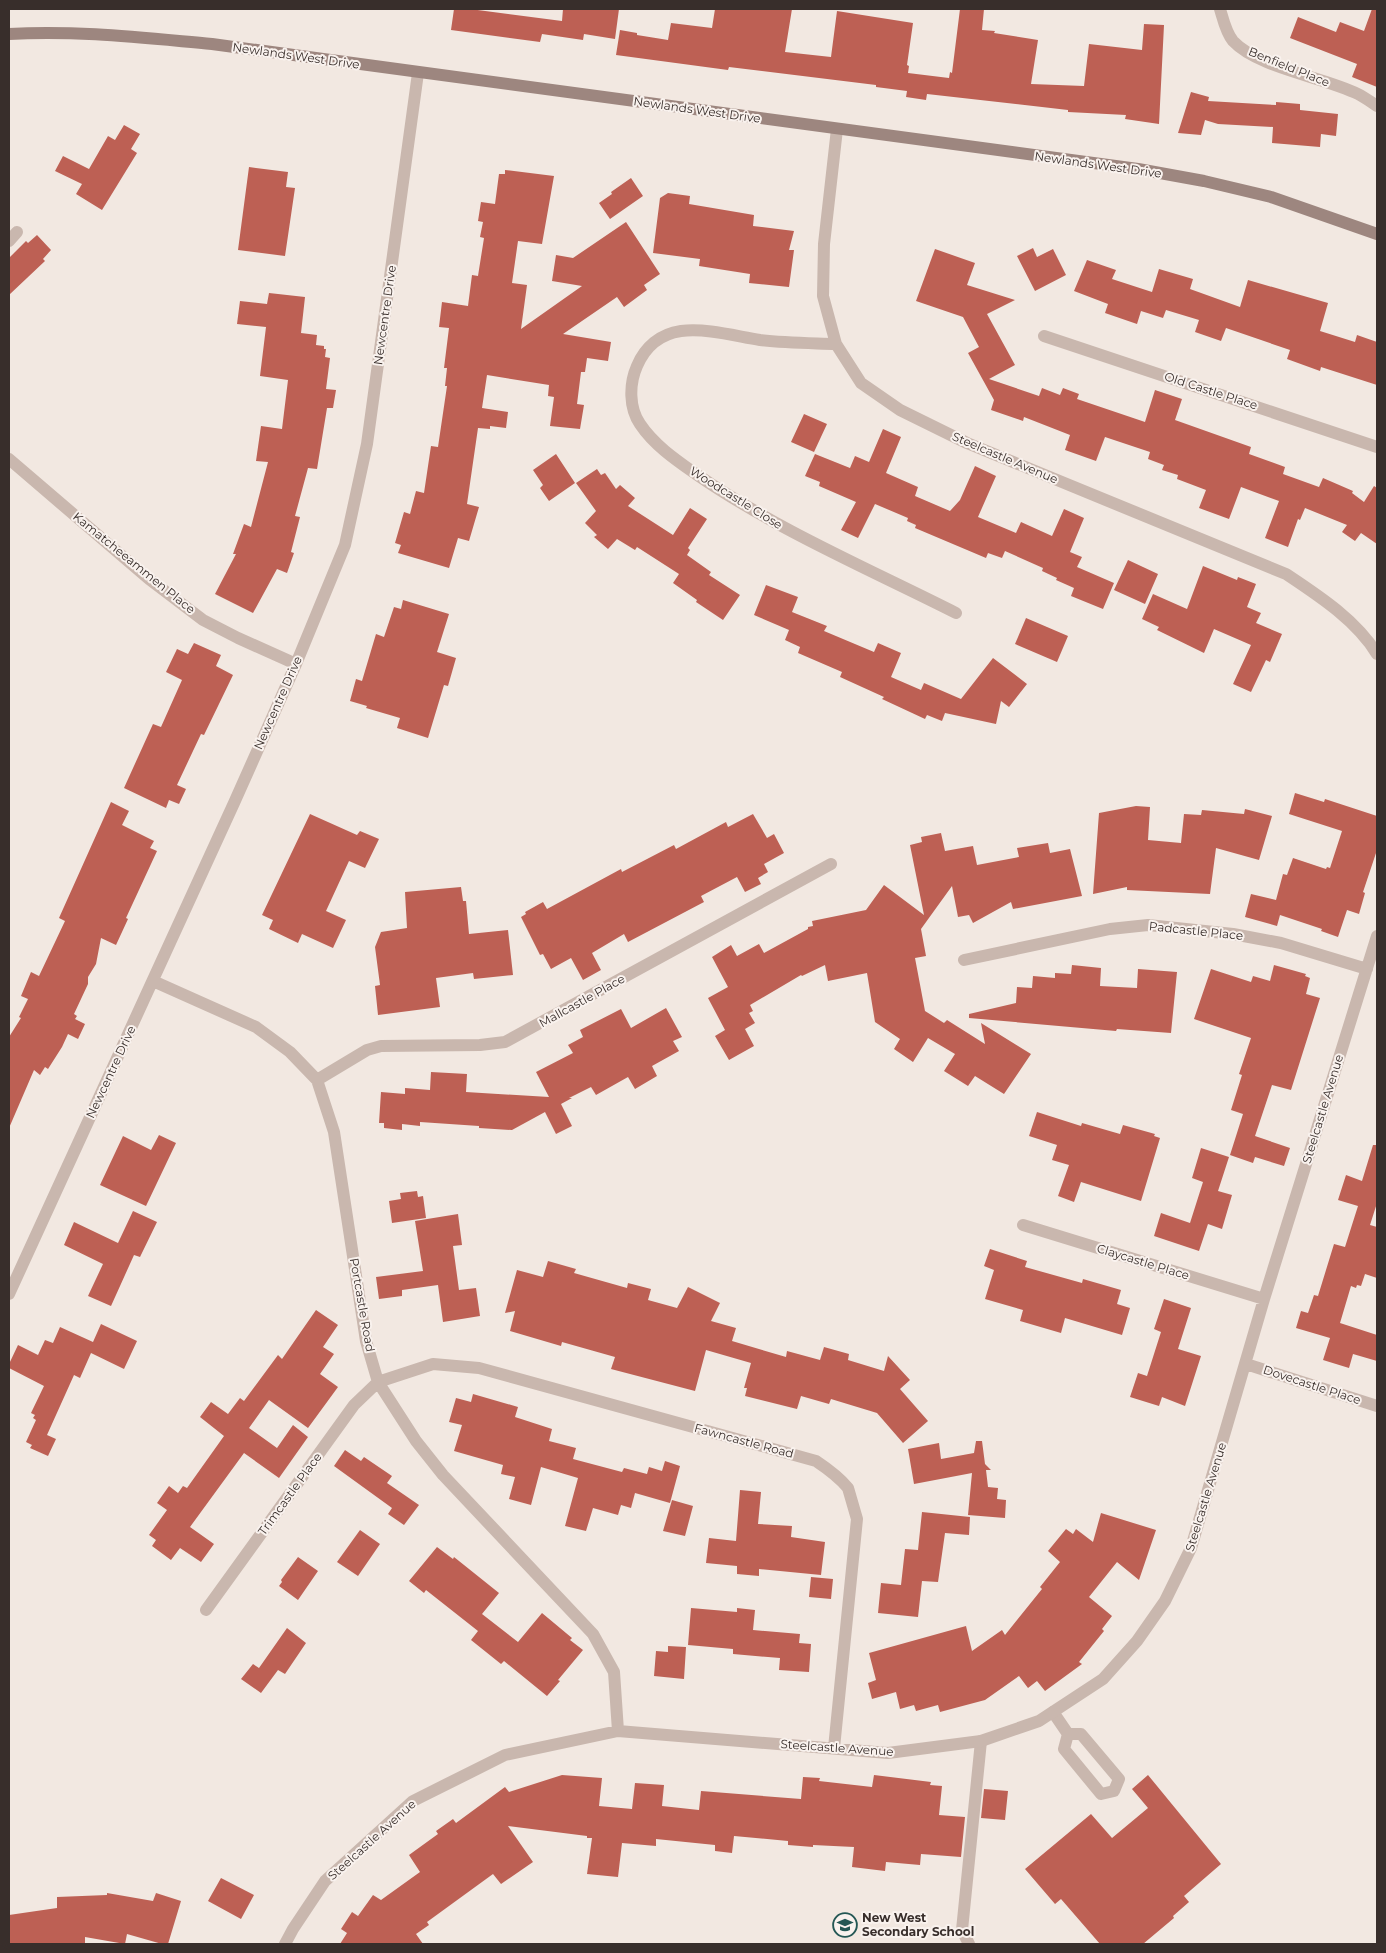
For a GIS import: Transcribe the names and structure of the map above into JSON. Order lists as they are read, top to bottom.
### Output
{
  "streets": {
    "street": [
      "Newlands West Drive",
      "Benfield Place",
      "Newcentre Drive",
      "Old Castle Place",
      "Steelcastle Avenue",
      "Woodcastle Close",
      "Kamatcheeammen Place",
      "Padcastle Place",
      "Mallcastle Place",
      "Claycastle Place",
      "Portcastle Road",
      "Dovecastle Place",
      "Fawncastle Road",
      "Trimcastle Place"
    ]
  },
  "crossings": [
    ["Newlands West Drive", "Newcentre Drive"],
    ["Newlands West Drive", "Steelcastle Avenue"],
    ["Newcentre Drive", "Kamatcheeammen Place"],
    ["Newcentre Drive", "Portcastle Road"],
    ["Steelcastle Avenue", "Woodcastle Close"],
    ["Steelcastle Avenue", "Padcastle Place"],
    ["Steelcastle Avenue", "Claycastle Place"],
    ["Steelcastle Avenue", "Portcastle Road"],
    ["Steelcastle Avenue", "Dovecastle Place"],
    ["Steelcastle Avenue", "Fawncastle Road"],
    ["Mallcastle Place", "Portcastle Road"],
    ["Portcastle Road", "Fawncastle Road"],
    ["Portcastle Road", "Trimcastle Place"],
    ["Fawncastle Road", "Trimcastle Place"]
  ],
  "places": {
    "school or university": ["New West Secondary School"]
  }
}
